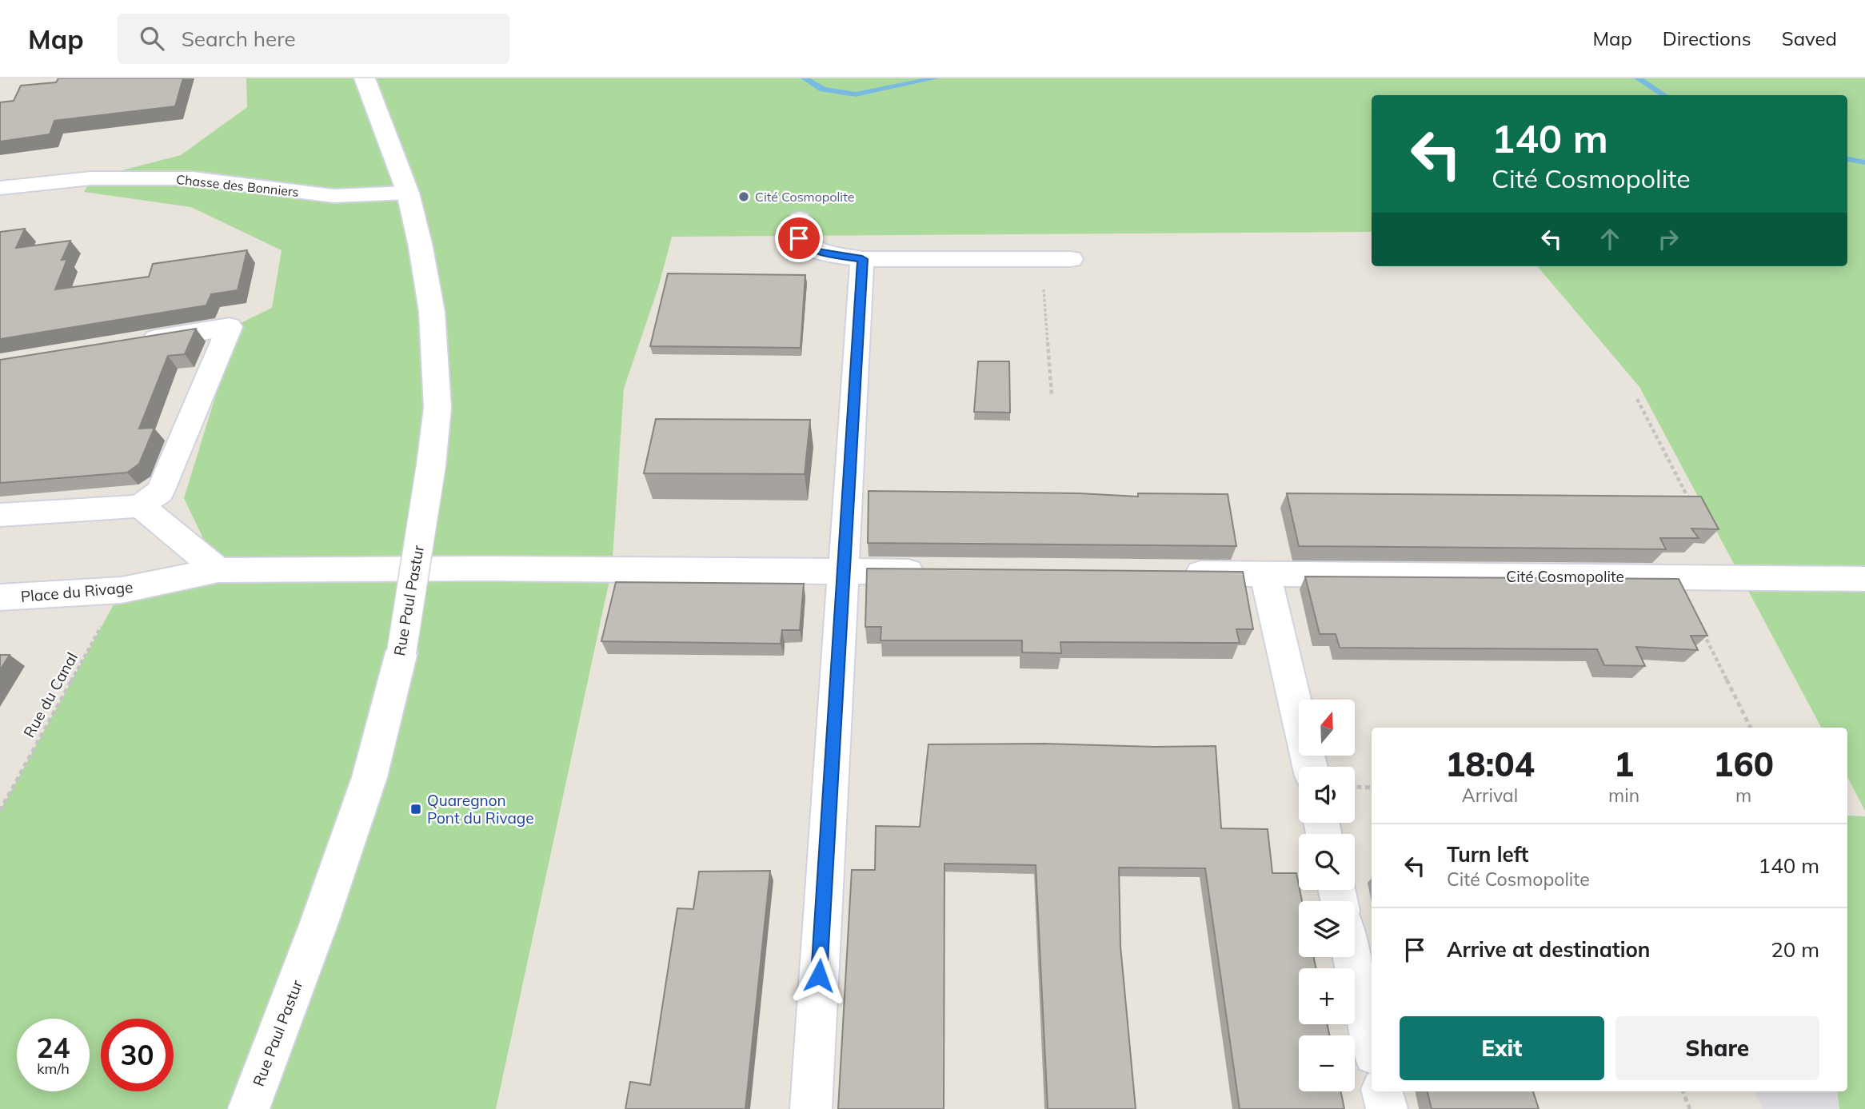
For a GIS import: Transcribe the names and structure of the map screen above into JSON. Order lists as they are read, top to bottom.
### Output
{
  "streets": {
    "street": [
      "Chasse des Bonniers",
      "Cité Cosmopolite",
      "Place du Rivage",
      "Rue Paul Pastur"
    ],
    "path": ["Rue du Canal"]
  },
  "crossings": [
    ["Chasse des Bonniers", "Rue Paul Pastur"],
    ["Place du Rivage", "Rue du Canal"]
  ],
  "places": {
    "other": ["Cité Cosmopolite"],
    "transit": ["Quaregnon Pont du Rivage"]
  },
  "north": "top",
  "page": {
    "header": "Map",
    "search": "Search here",
    "nav": ["Map", "Directions", "Saved"],
    "turn": ["140 m", "Cité Cosmopolite"],
    "map_buttons": ["+", "−"],
    "eta": [
      "18:04",
      "Arrival",
      "1",
      "min",
      "160",
      "m"
    ],
    "list": [
      {
        "name": "Turn left",
        "note": "Cité Cosmopolite",
        "value": "140 m"
      },
      {
        "name": "Arrive at destination",
        "value": "20 m"
      }
    ],
    "buttons": ["Exit", "Share"],
    "speed": "24 km/h",
    "limit": "30"
  }
}
